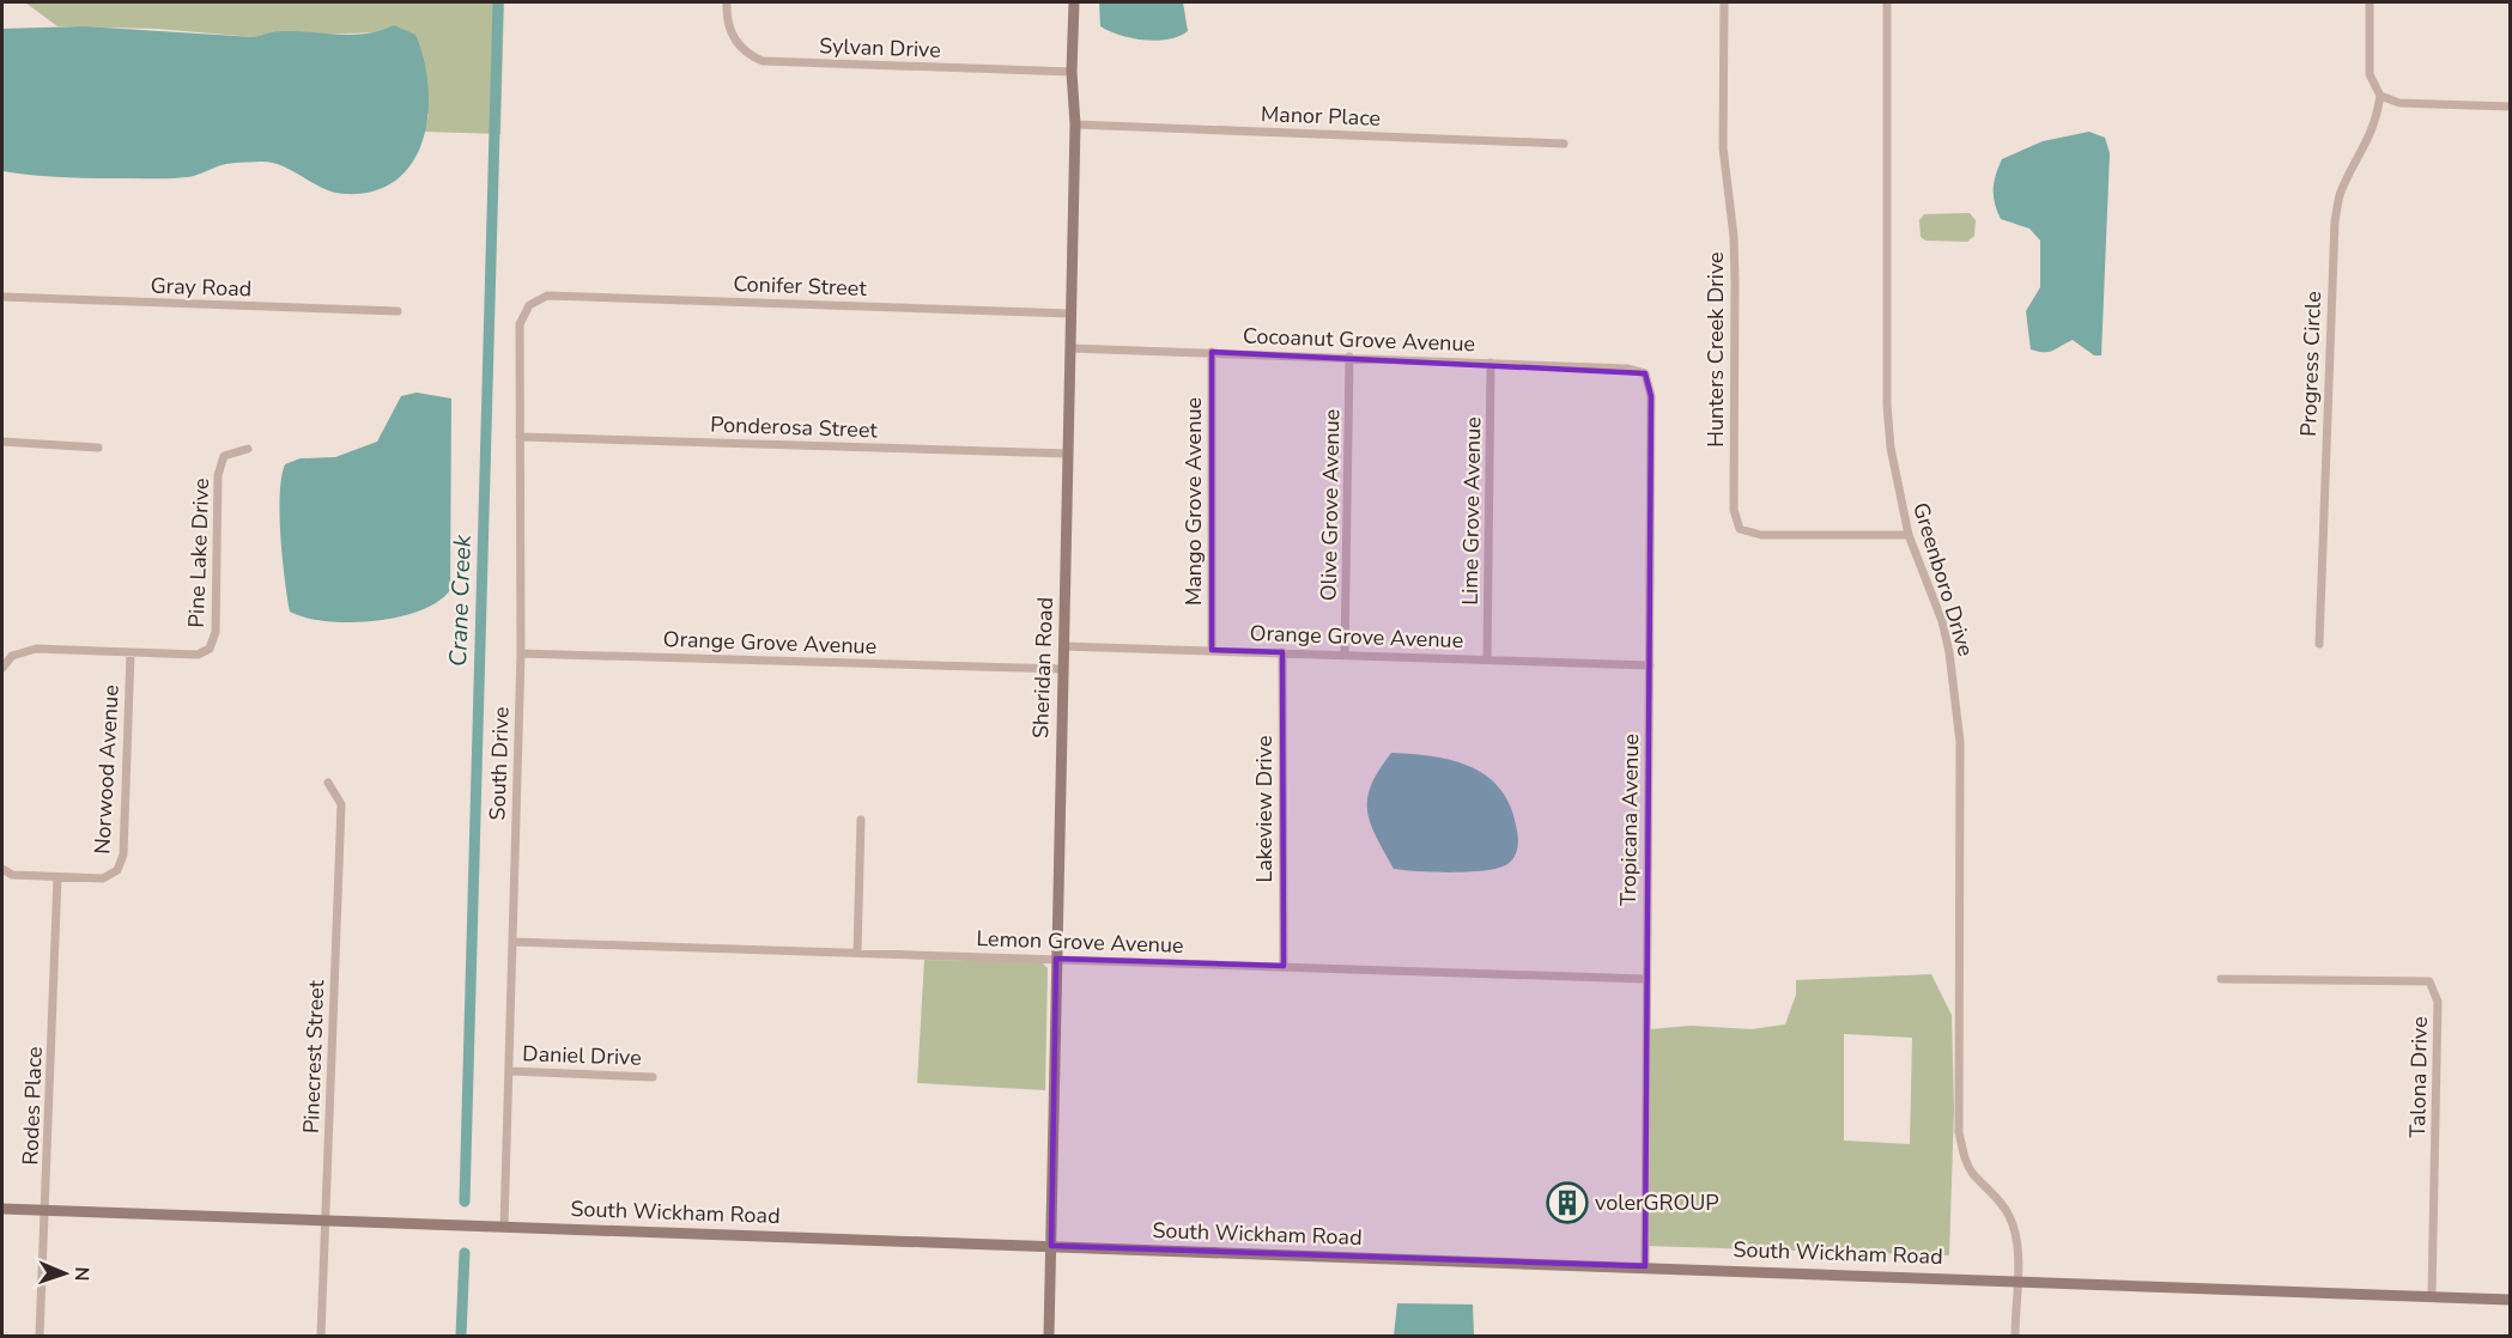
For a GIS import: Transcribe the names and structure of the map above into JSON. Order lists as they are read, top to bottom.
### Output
{
  "streets": {
    "main road": ["Sheridan Road", "South Wickham Road"],
    "street": [
      "Sylvan Drive",
      "Manor Place",
      "Conifer Street",
      "Gray Road",
      "Cocoanut Grove Avenue",
      "Hunters Creek Drive",
      "Progress Circle",
      "Ponderosa Street",
      "Mango Grove Avenue",
      "Olive Grove Avenue",
      "Lime Grove Avenue",
      "Pine Lake Drive",
      "Greenboro Drive",
      "Orange Grove Avenue",
      "South Drive",
      "Norwood Avenue",
      "Lakeview Drive",
      "Tropicana Avenue",
      "Lemon Grove Avenue",
      "Daniel Drive",
      "Pinecrest Street",
      "Talona Drive",
      "Rodes Place"
    ]
  },
  "crossings": [
    ["Sylvan Drive", "Sheridan Road"],
    ["Manor Place", "Sheridan Road"],
    ["Conifer Street", "Sheridan Road"],
    ["Conifer Street", "South Drive"],
    ["Cocoanut Grove Avenue", "Mango Grove Avenue"],
    ["Cocoanut Grove Avenue", "Olive Grove Avenue"],
    ["Cocoanut Grove Avenue", "Lime Grove Avenue"],
    ["Cocoanut Grove Avenue", "Sheridan Road"],
    ["Cocoanut Grove Avenue", "Tropicana Avenue"],
    ["Hunters Creek Drive", "Greenboro Drive"],
    ["Ponderosa Street", "Sheridan Road"],
    ["Ponderosa Street", "South Drive"],
    ["Mango Grove Avenue", "Orange Grove Avenue"],
    ["Olive Grove Avenue", "Orange Grove Avenue"],
    ["Lime Grove Avenue", "Orange Grove Avenue"],
    ["Pine Lake Drive", "Norwood Avenue"],
    ["Greenboro Drive", "South Wickham Road"],
    ["Orange Grove Avenue", "Sheridan Road"],
    ["Orange Grove Avenue", "South Drive"],
    ["Orange Grove Avenue", "Lakeview Drive"],
    ["Orange Grove Avenue", "Tropicana Avenue"],
    ["Sheridan Road", "Lemon Grove Avenue"],
    ["Sheridan Road", "South Wickham Road"],
    ["South Drive", "Lemon Grove Avenue"],
    ["South Drive", "Daniel Drive"],
    ["South Drive", "South Wickham Road"],
    ["Norwood Avenue", "Rodes Place"],
    ["Lakeview Drive", "Lemon Grove Avenue"],
    ["Tropicana Avenue", "Lemon Grove Avenue"],
    ["Tropicana Avenue", "South Wickham Road"],
    ["Pinecrest Street", "South Wickham Road"],
    ["Talona Drive", "South Wickham Road"],
    ["Rodes Place", "South Wickham Road"]
  ],
  "water": ["Crane Creek"],
  "places": {
    "building": ["volerGROUP"]
  },
  "north": "right"
}
